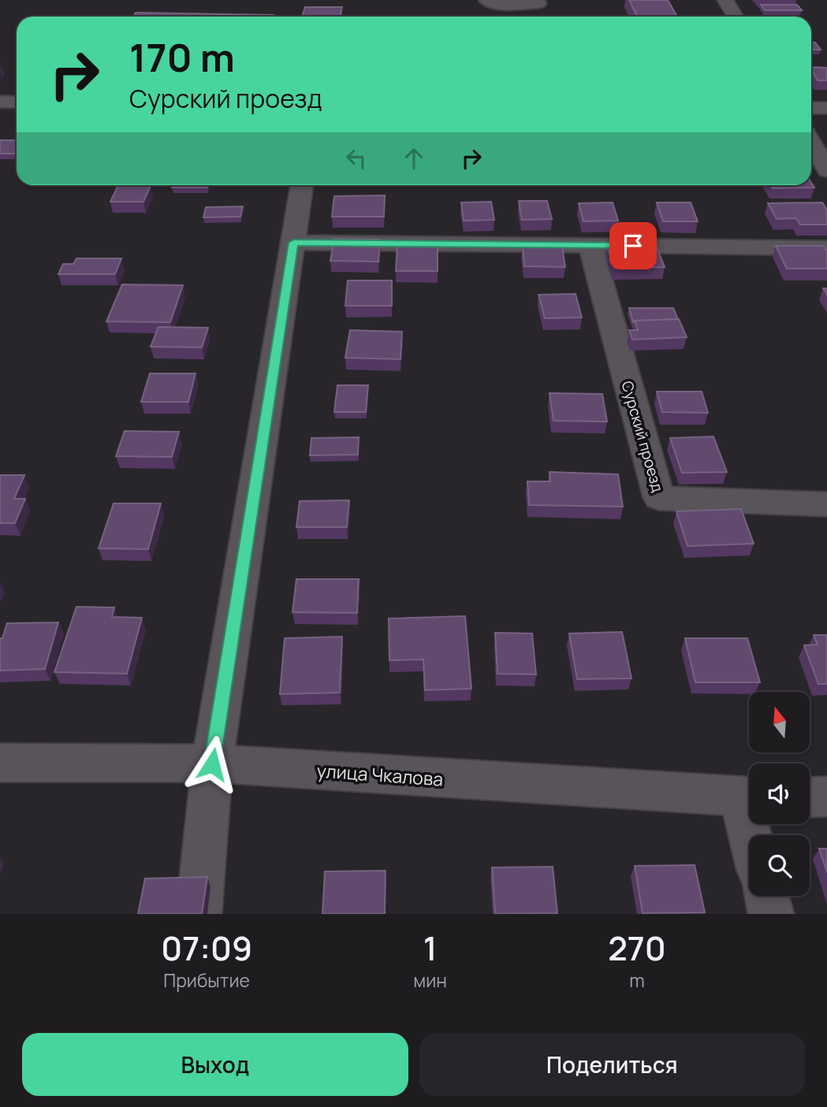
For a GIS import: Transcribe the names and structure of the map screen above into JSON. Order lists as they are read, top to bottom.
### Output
{
  "streets": {
    "street": ["Сурский проезд", "улица Чкалова"]
  },
  "north": "top",
  "page": {
    "turn": ["170 m", "Сурский проезд"],
    "eta": [
      "07:09",
      "Прибытие",
      "1",
      "мин",
      "270",
      "m"
    ],
    "buttons": ["Выход", "Поделиться"]
  }
}
